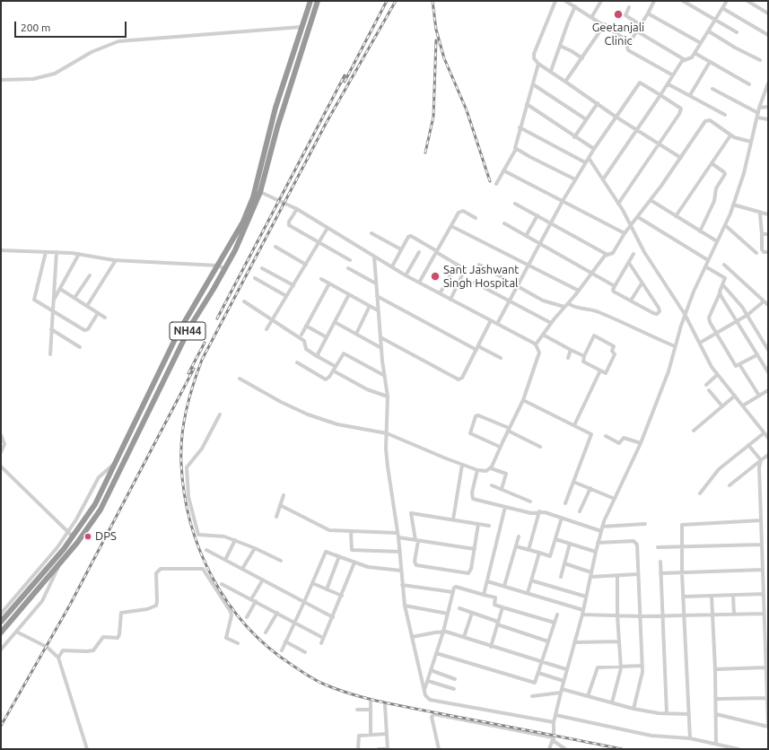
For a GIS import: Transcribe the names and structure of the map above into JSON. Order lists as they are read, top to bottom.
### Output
{
  "streets": {
    "highway": ["NH44"]
  },
  "places": ["Geetanjali Clinic", "Sant Jashwant Singh Hospital", "DPS"],
  "scale_bar": "200 m"
}
